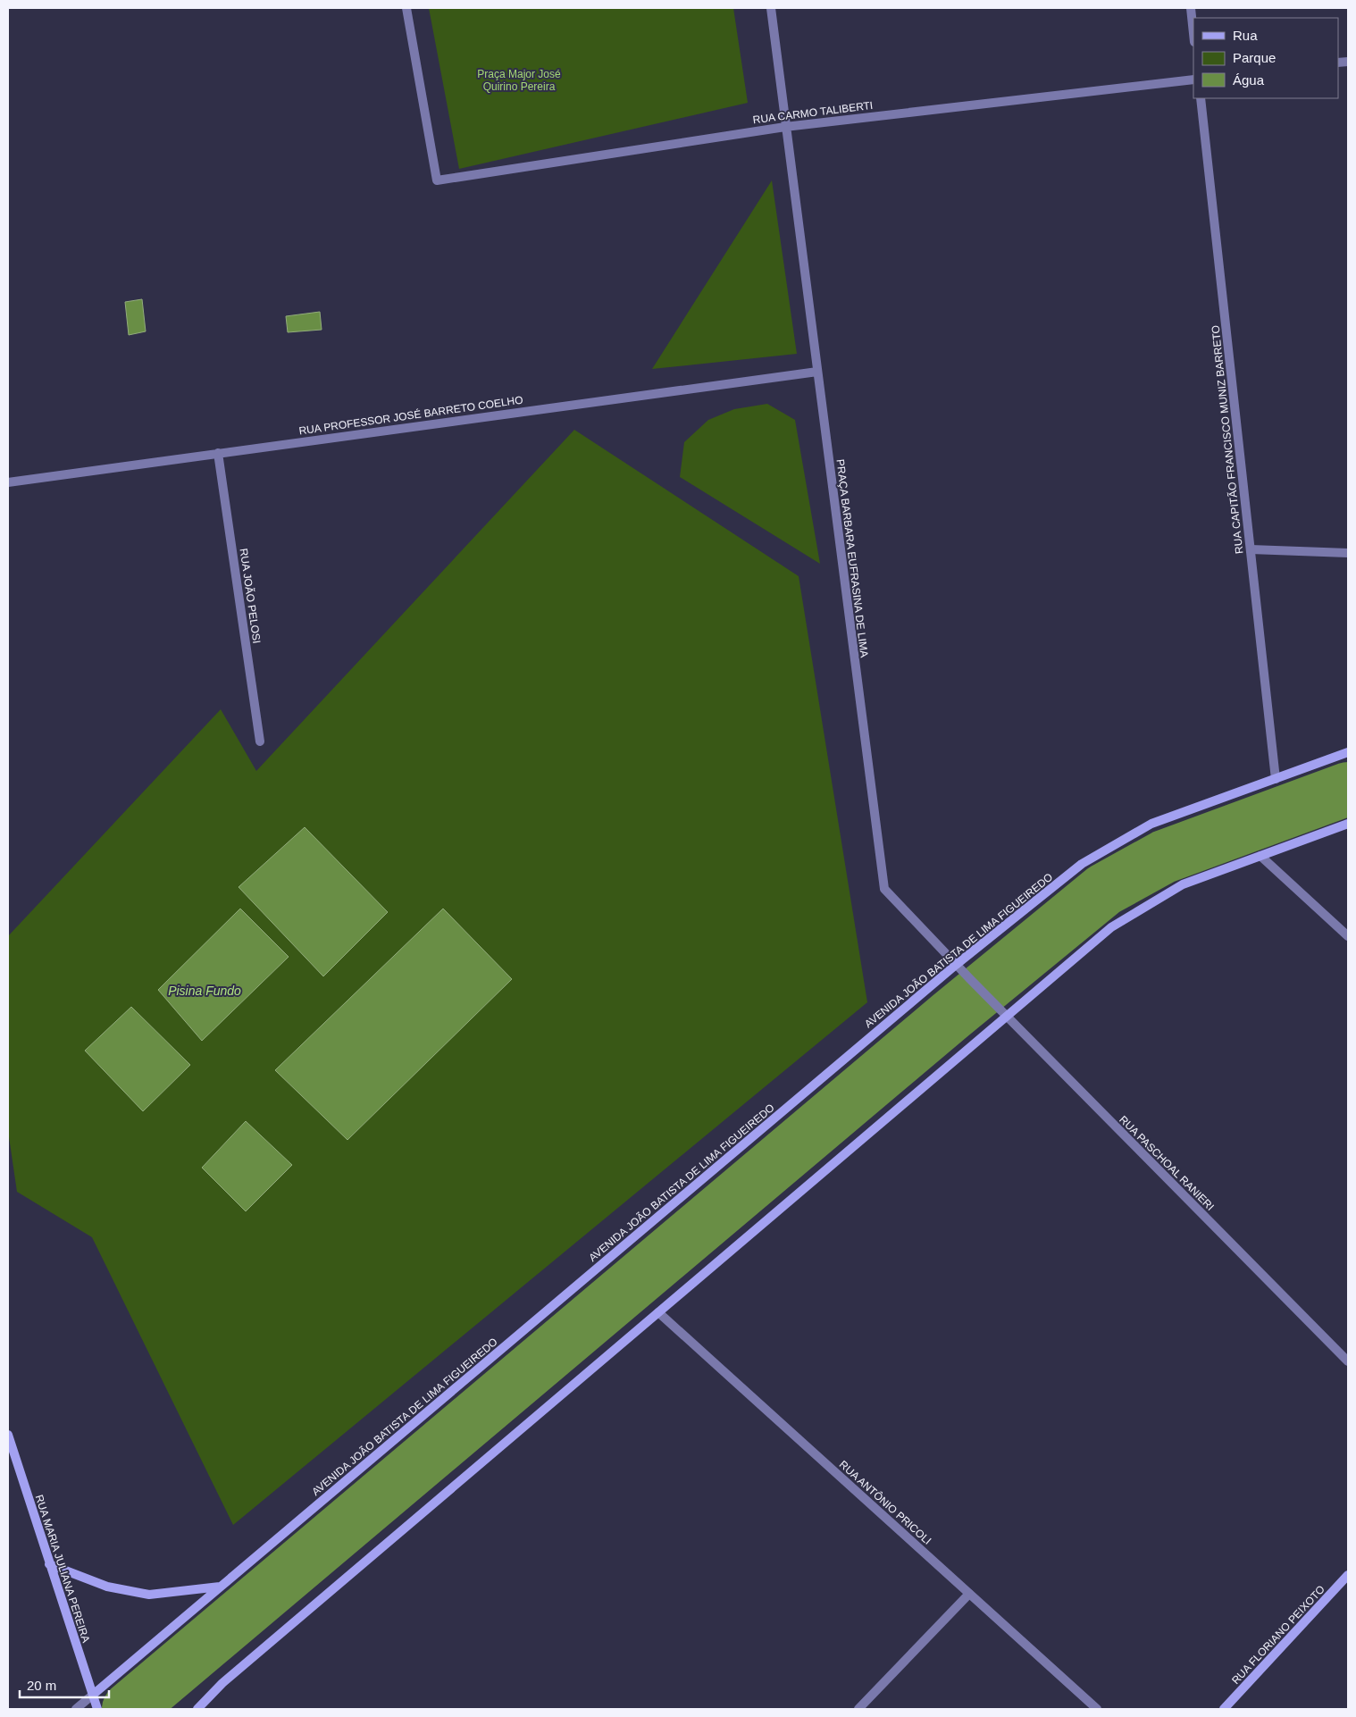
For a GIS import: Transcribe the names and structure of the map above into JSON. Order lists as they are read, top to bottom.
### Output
{
  "streets": {
    "main road": ["AVENIDA JOÃO BATISTA DE LIMA FIGUEIREDO", "RUA MARIA JULIANA PEREIRA", "RUA FLORIANO PEIXOTO"],
    "street": [
      "RUA CARMO TALIBERTI",
      "RUA PROFESSOR JOSÉ BARRETO COELHO",
      "RUA CAPITÃO FRANCISCO MUNIZ BARRETO",
      "PRAÇA BARBARA EUFRASINA DE LIMA",
      "RUA JOÃO PELOSI",
      "RUA PASCHOAL RANIERI",
      "RUA ANTÔNIO PRICOLI"
    ]
  },
  "crossings": [
    ["RUA CARMO TALIBERTI", "PRAÇA BARBARA EUFRASINA DE LIMA"],
    ["RUA PROFESSOR JOSÉ BARRETO COELHO", "PRAÇA BARBARA EUFRASINA DE LIMA"],
    ["RUA PROFESSOR JOSÉ BARRETO COELHO", "RUA JOÃO PELOSI"],
    ["RUA CAPITÃO FRANCISCO MUNIZ BARRETO", "AVENIDA JOÃO BATISTA DE LIMA FIGUEIREDO"],
    ["PRAÇA BARBARA EUFRASINA DE LIMA", "AVENIDA JOÃO BATISTA DE LIMA FIGUEIREDO"],
    ["PRAÇA BARBARA EUFRASINA DE LIMA", "RUA PASCHOAL RANIERI"],
    ["AVENIDA JOÃO BATISTA DE LIMA FIGUEIREDO", "RUA MARIA JULIANA PEREIRA"]
  ],
  "water": ["Pisina Fundo"],
  "parks": ["Praça Major José Quirino Pereira"],
  "legend": ["Rua", "Parque", "Água"],
  "scale_bar": "20 m"
}
